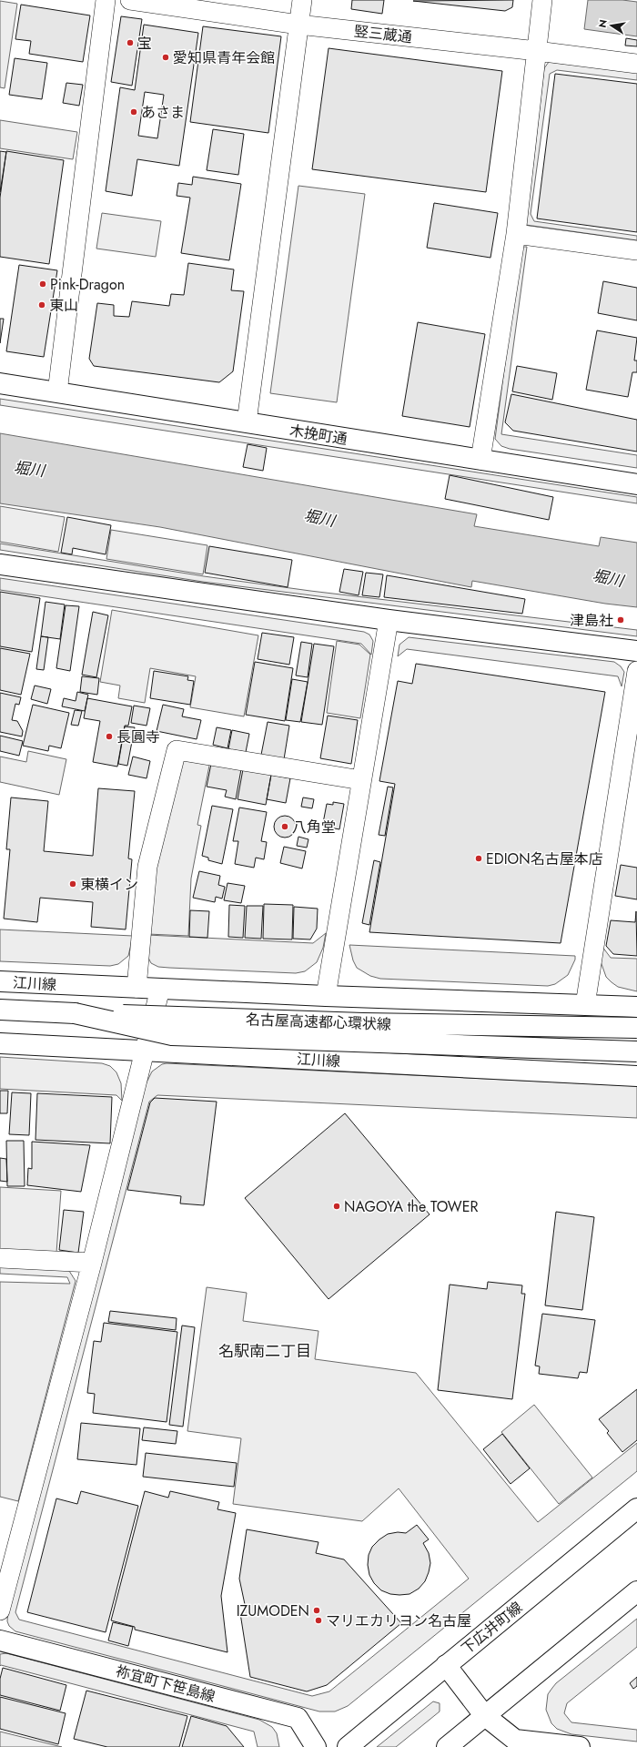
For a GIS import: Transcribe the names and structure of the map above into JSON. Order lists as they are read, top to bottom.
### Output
{
  "streets": {
    "main road": [
      "木挽町通",
      "江川線",
      "名古屋高速都心環状線",
      "下広井町線",
      "祢宜町下笹島線"
    ],
    "street": ["竪三蔵通"]
  },
  "districts": ["名駅南二丁目"],
  "water": ["堀川"],
  "places": [
    "宝",
    "愛知県青年会館",
    "あさま",
    "Pink-Dragon",
    "東山",
    "津島社",
    "長圓寺",
    "八角堂",
    "EDION名古屋本店",
    "東横イン",
    "NAGOYA the TOWER",
    "IZUMODEN",
    "マリエカリヨン名古屋"
  ],
  "north": "left"
}
